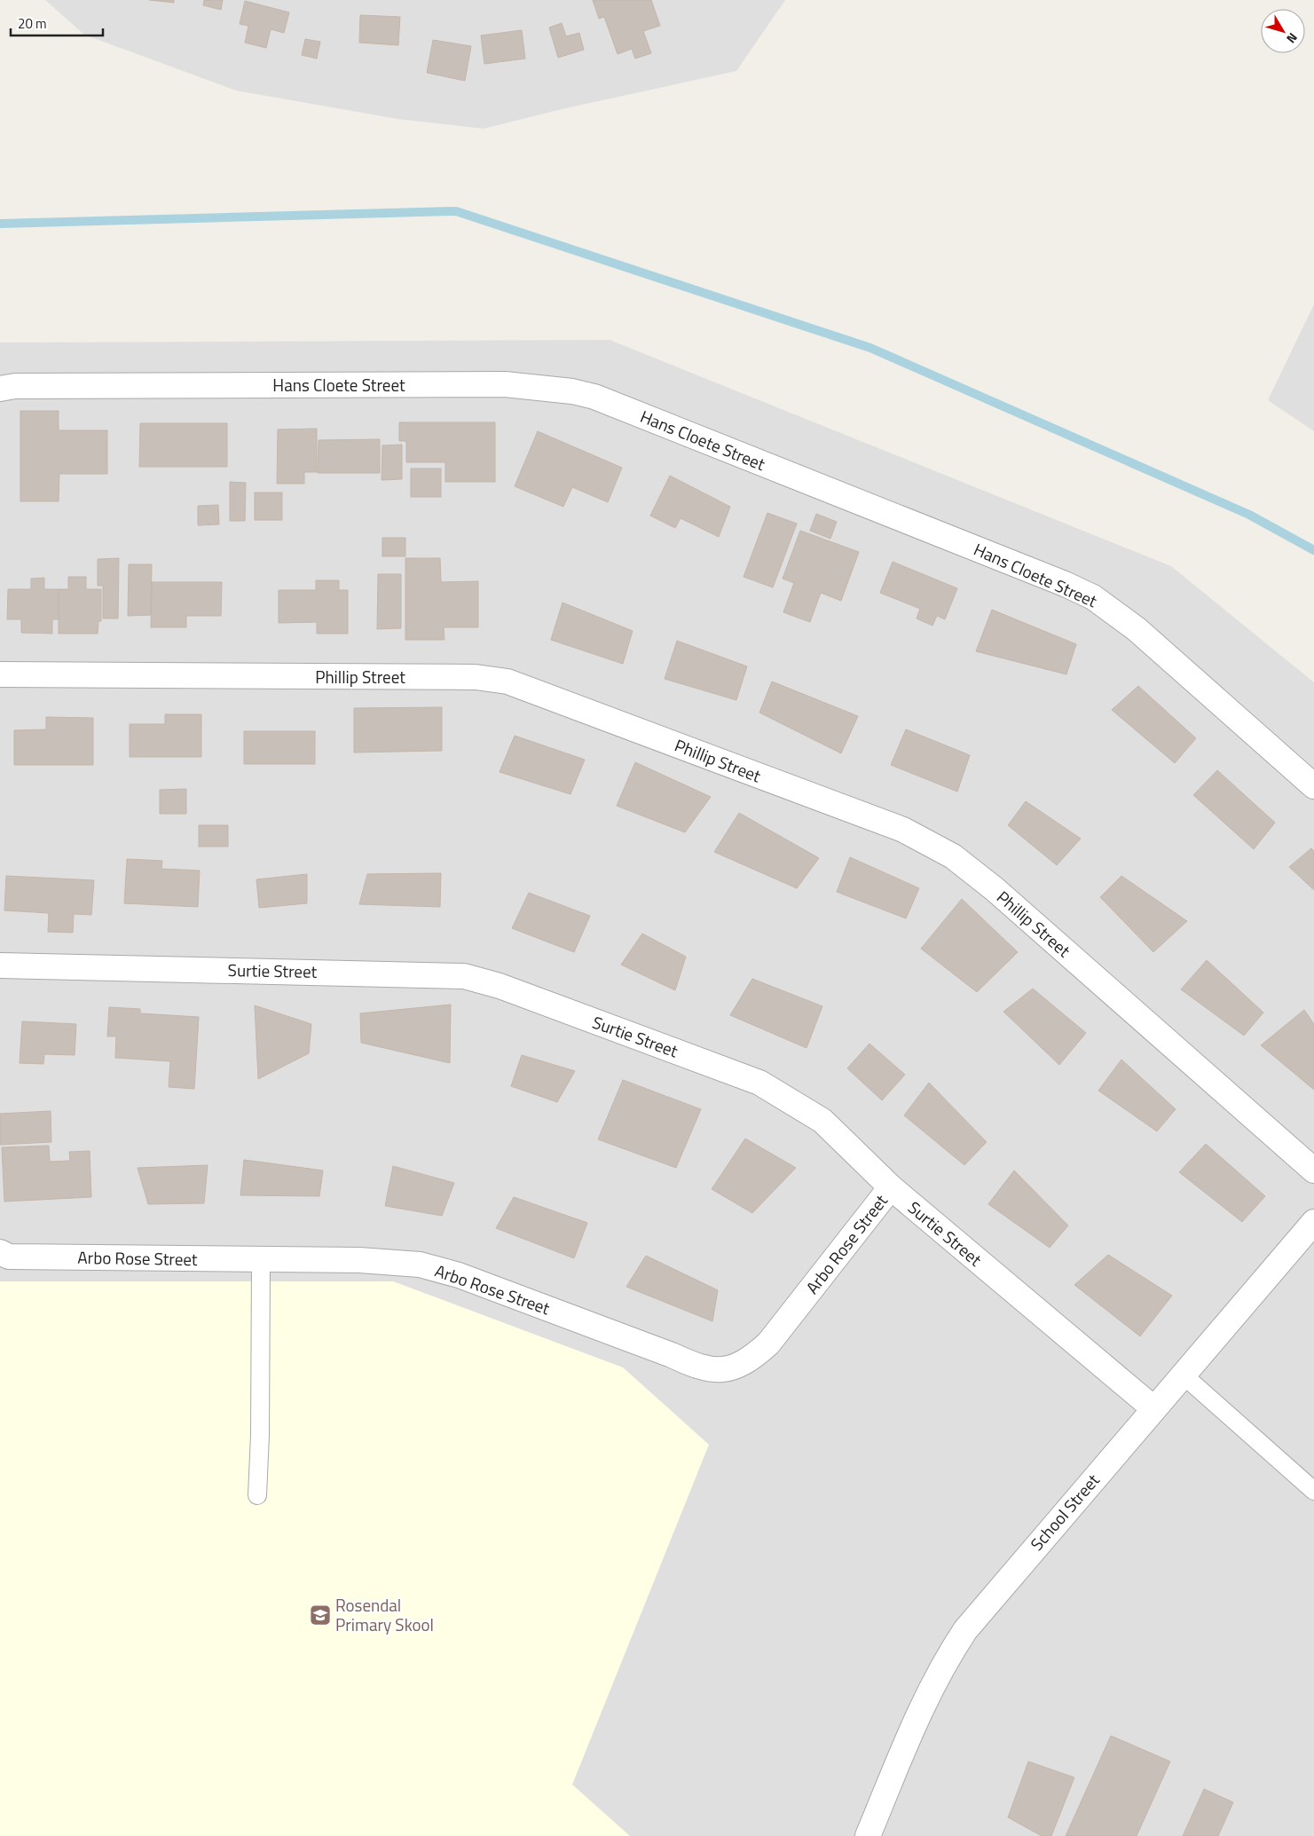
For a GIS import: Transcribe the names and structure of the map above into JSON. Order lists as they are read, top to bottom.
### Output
{
  "streets": {
    "street": [
      "Hans Cloete Street",
      "Phillip Street",
      "Surtie Street",
      "Arbo Rose Street",
      "School Street"
    ]
  },
  "crossings": [
    ["Surtie Street", "Arbo Rose Street"],
    ["Surtie Street", "School Street"]
  ],
  "places": {
    "school or university": ["Rosendal Primary Skool"]
  },
  "scale_bar": "20 m",
  "north": "bottom right"
}
